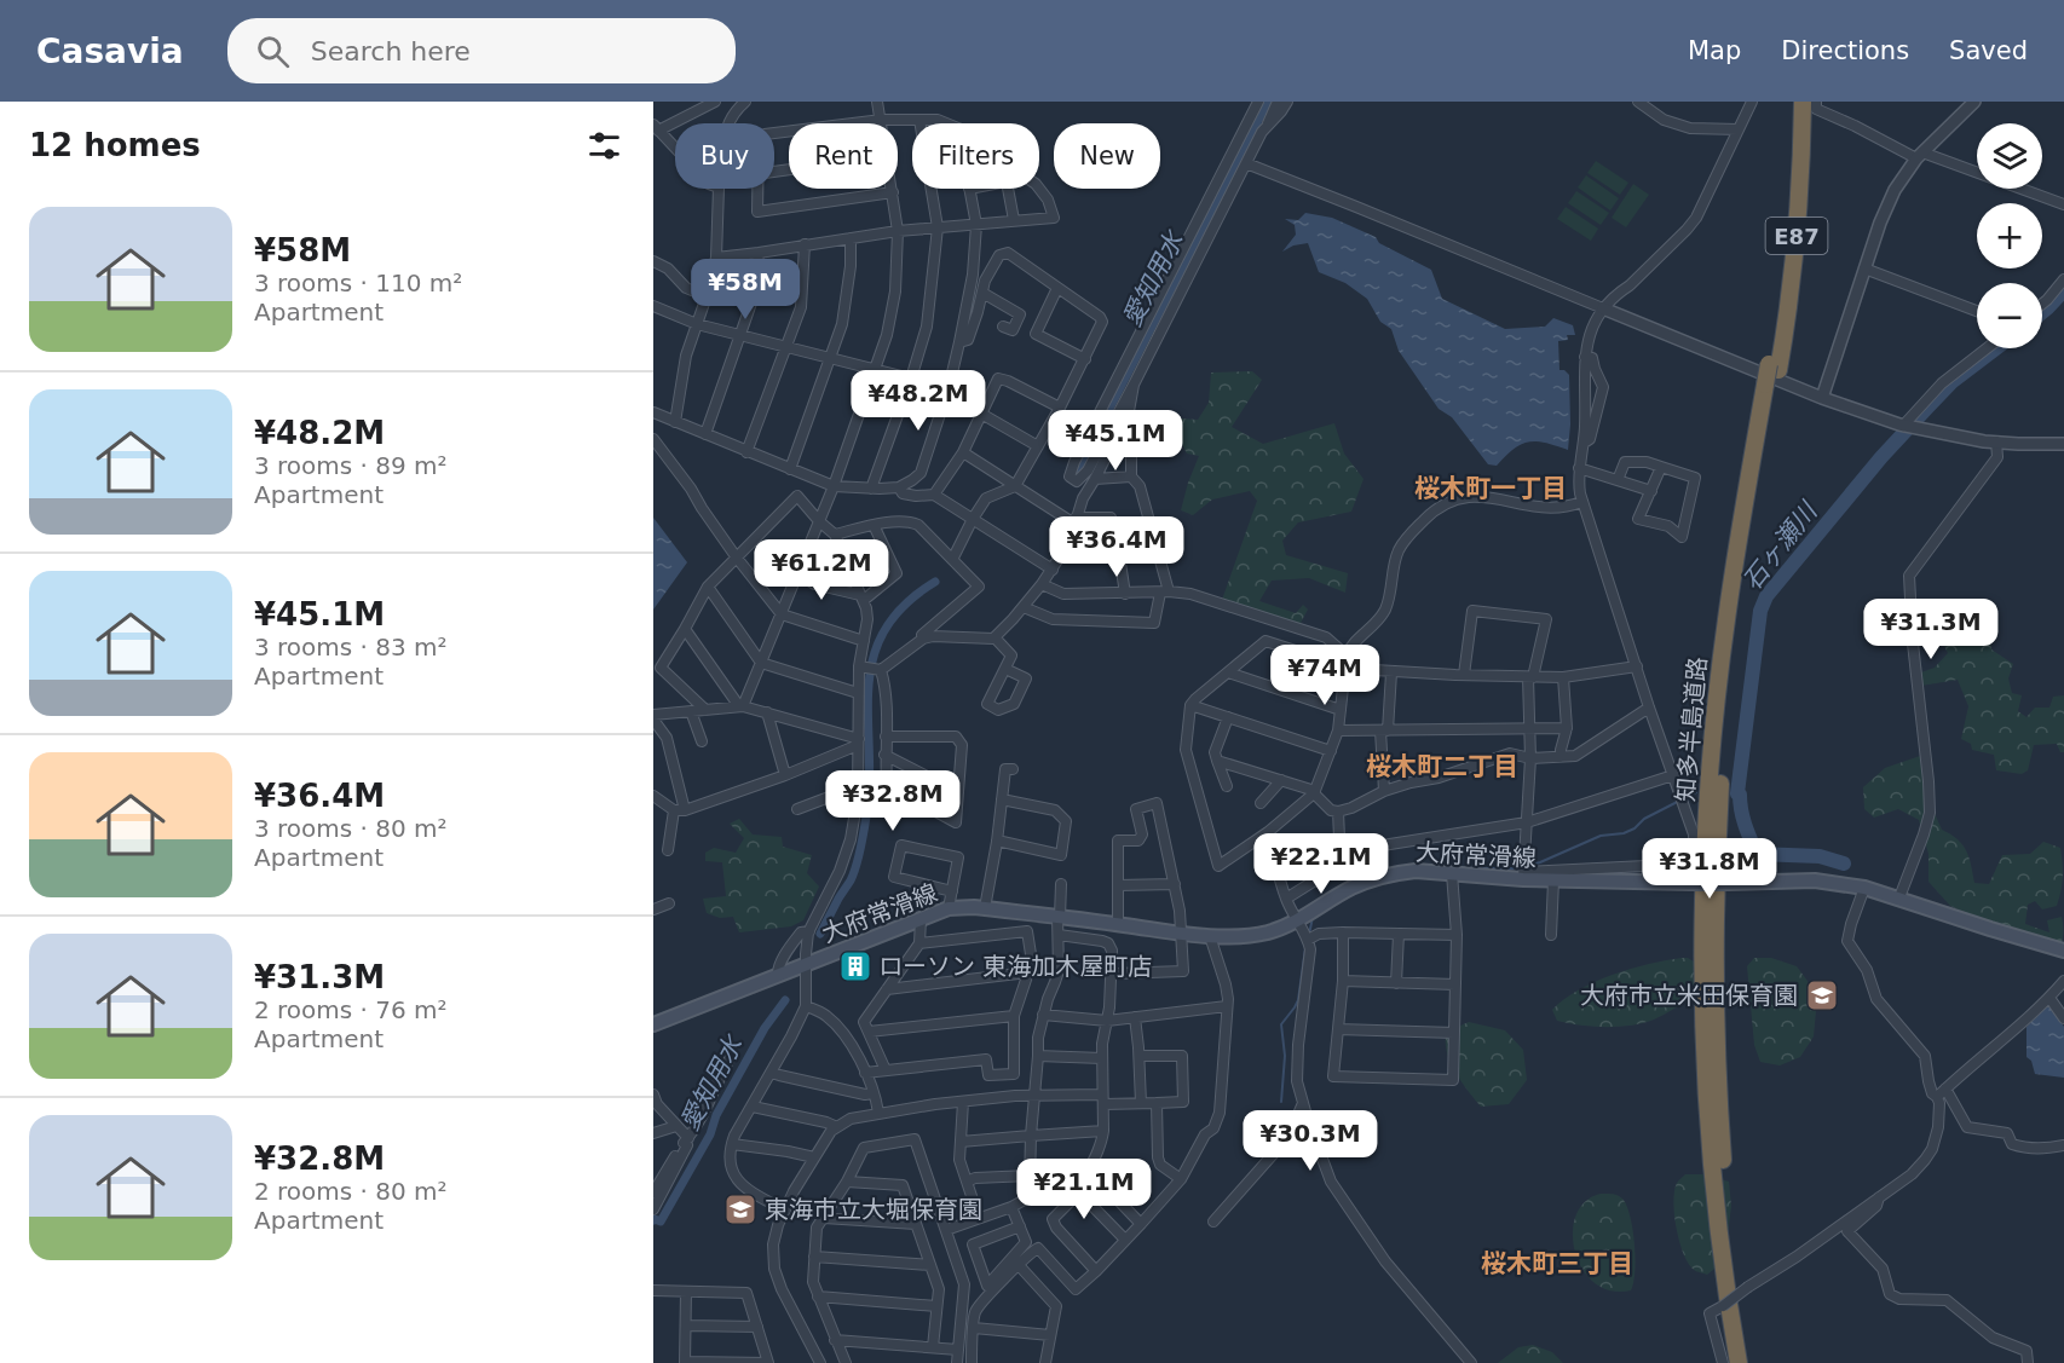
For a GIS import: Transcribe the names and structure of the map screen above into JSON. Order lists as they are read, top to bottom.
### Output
{
  "streets": {
    "highway": ["E87", "知多半島道路"],
    "main road": ["大府常滑線"]
  },
  "districts": ["桜木町一丁目", "桜木町二丁目", "桜木町三丁目"],
  "water": ["愛知用水", "石ヶ瀬川"],
  "places": {
    "building": ["ローソン 東海加木屋町店"],
    "school or university": ["大府市立米田保育園", "東海市立大堀保育園"]
  },
  "page": {
    "header": "Casavia",
    "search": "Search here",
    "nav": ["Map", "Directions", "Saved"],
    "heading": "12 homes",
    "map_buttons": ["+", "−"],
    "chip": [
      "Buy",
      "Rent",
      "Filters",
      "New"
    ],
    "list": [
      {
        "name": "¥58M",
        "note": "3 rooms · 110 m² · Apartment"
      },
      {
        "name": "¥48.2M",
        "note": "3 rooms · 89 m² · Apartment"
      },
      {
        "name": "¥45.1M",
        "note": "3 rooms · 83 m² · Apartment"
      },
      {
        "name": "¥36.4M",
        "note": "3 rooms · 80 m² · Apartment"
      },
      {
        "name": "¥31.3M",
        "note": "2 rooms · 76 m² · Apartment"
      },
      {
        "name": "¥32.8M",
        "note": "2 rooms · 80 m² · Apartment"
      }
    ],
    "price": [
      "¥58M",
      "¥48.2M",
      "¥45.1M",
      "¥36.4M",
      "¥61.2M",
      "¥31.3M",
      "¥74M",
      "¥32.8M",
      "¥22.1M",
      "¥31.8M",
      "¥30.3M",
      "¥21.1M"
    ]
  }
}
